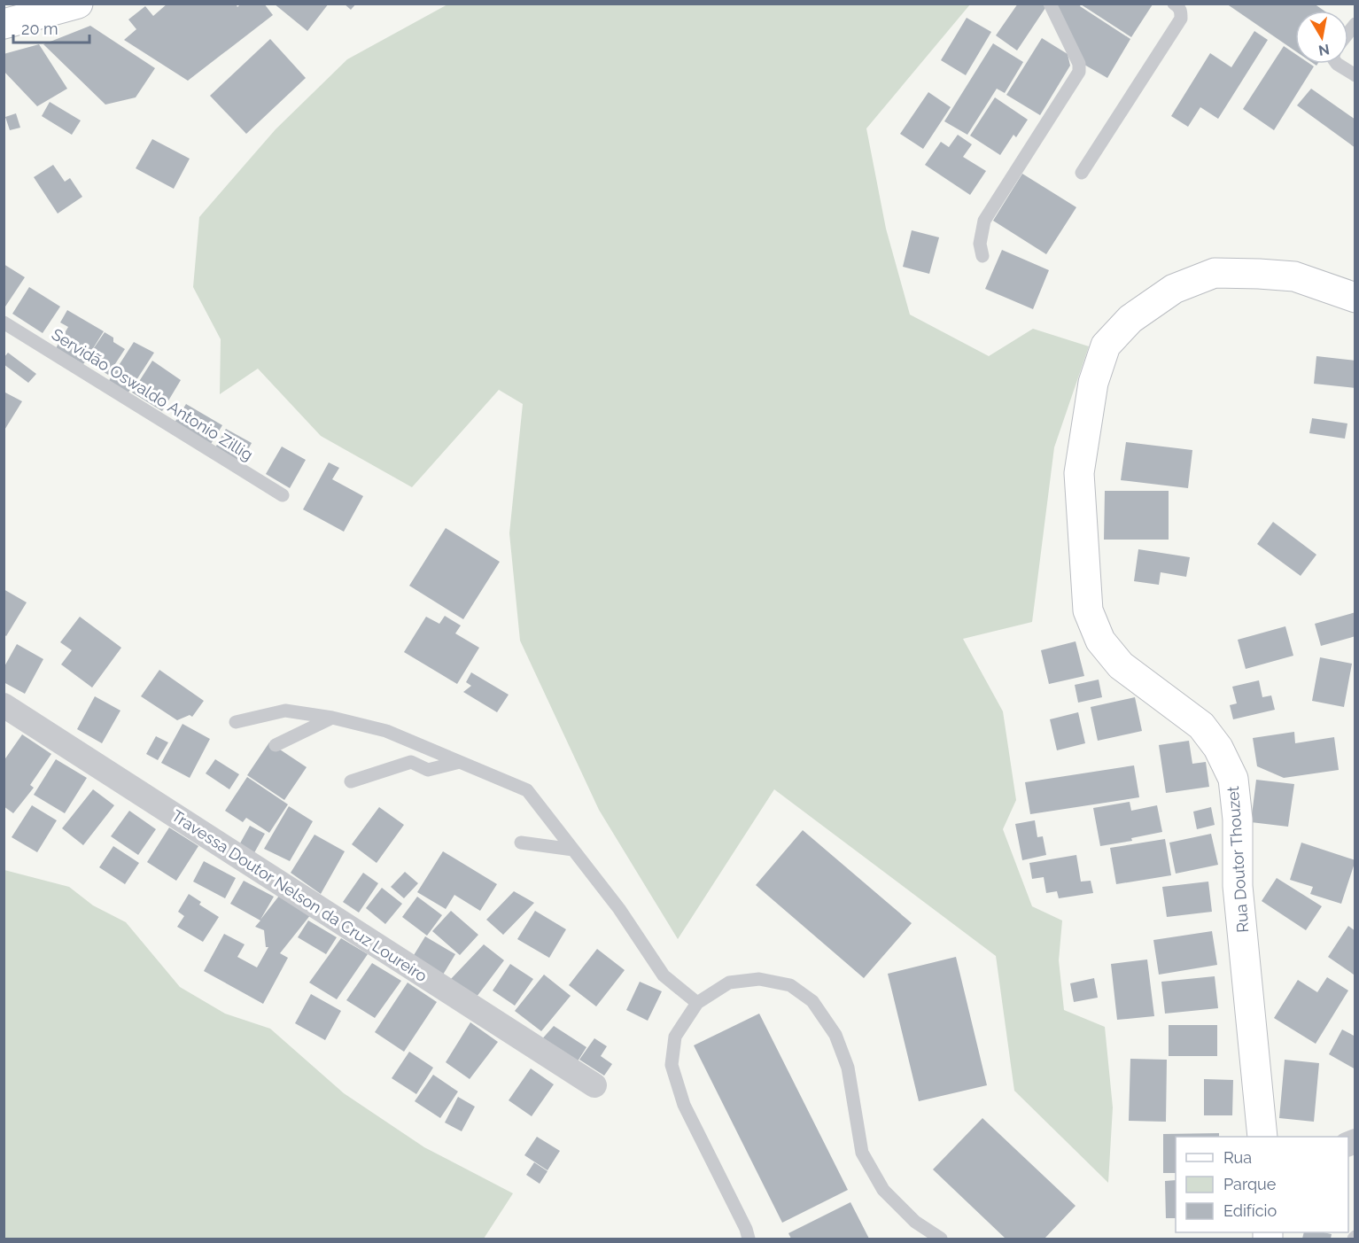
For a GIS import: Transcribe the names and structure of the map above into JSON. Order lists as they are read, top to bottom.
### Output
{
  "streets": {
    "street": ["Rua Doutor Thouzet", "Travessa Doutor Nelson da Cruz Loureiro"],
    "lane": ["Servidão Oswaldo Antonio Zillig"]
  },
  "legend": ["Rua", "Parque", "Edifício"],
  "scale_bar": "20 m",
  "north": "bottom"
}
